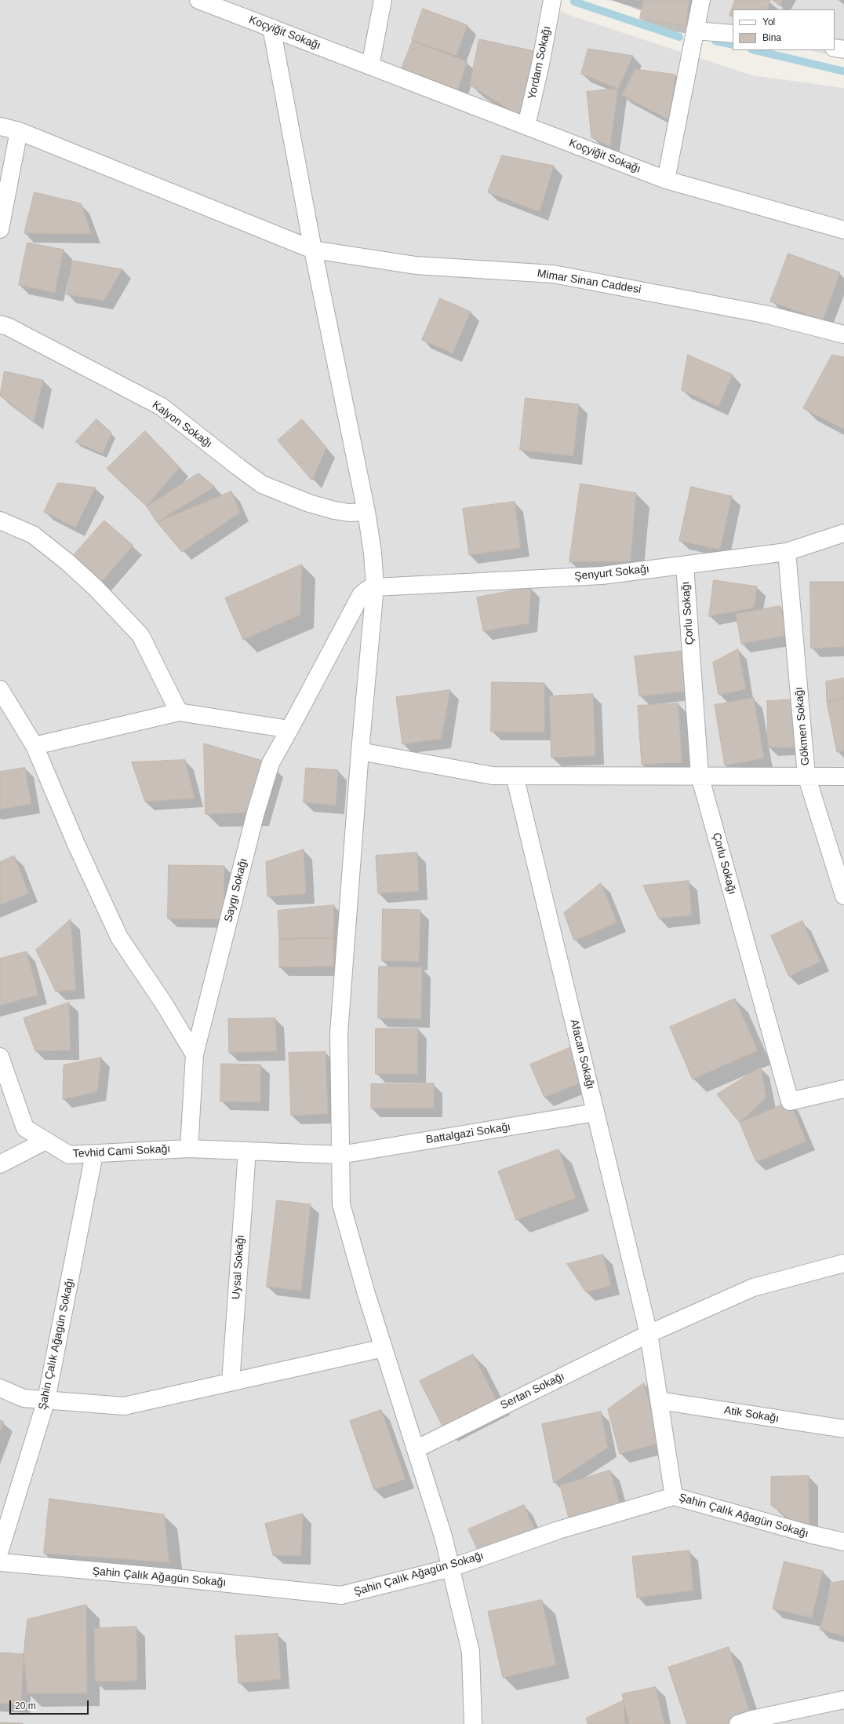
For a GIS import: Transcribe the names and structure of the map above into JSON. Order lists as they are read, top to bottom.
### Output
{
  "streets": {
    "street": [
      "Koçyiğit Sokağı",
      "Yordam Sokağı",
      "Mimar Sinan Caddesi",
      "Kalyon Sokağı",
      "Şenyurt Sokağı",
      "Çorlu Sokağı",
      "Gökmen Sokağı",
      "Saygı Sokağı",
      "Afacan Sokağı",
      "Battalgazi Sokağı",
      "Tevhid Cami Sokağı",
      "Uysal Sokağı",
      "Şahin Çalık Ağagün Sokağı",
      "Sertan Sokağı",
      "Atik Sokağı"
    ]
  },
  "crossings": [
    ["Koçyiğit Sokağı", "Yordam Sokağı"],
    ["Şenyurt Sokağı", "Çorlu Sokağı"],
    ["Şenyurt Sokağı", "Gökmen Sokağı"],
    ["Şenyurt Sokağı", "Saygı Sokağı"],
    ["Saygı Sokağı", "Tevhid Cami Sokağı"],
    ["Afacan Sokağı", "Battalgazi Sokağı"],
    ["Afacan Sokağı", "Şahin Çalık Ağagün Sokağı"],
    ["Afacan Sokağı", "Sertan Sokağı"],
    ["Afacan Sokağı", "Atik Sokağı"],
    ["Battalgazi Sokağı", "Tevhid Cami Sokağı"],
    ["Battalgazi Sokağı", "Uysal Sokağı"],
    ["Tevhid Cami Sokağı", "Uysal Sokağı"],
    ["Tevhid Cami Sokağı", "Şahin Çalık Ağagün Sokağı"]
  ],
  "legend": ["Yol", "Bina"],
  "scale_bar": "20 m"
}
